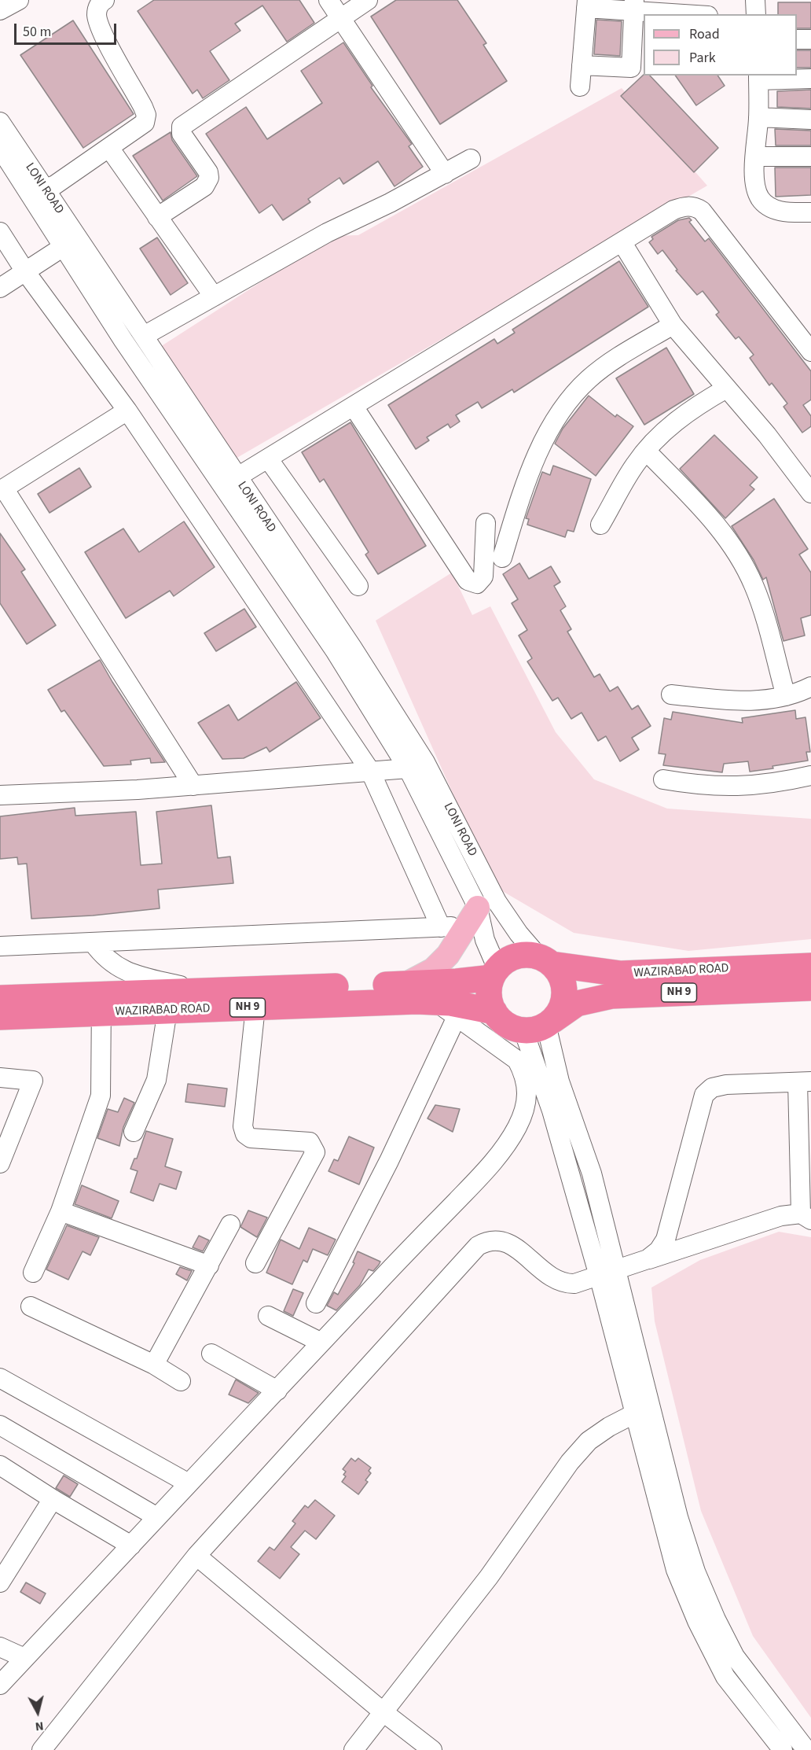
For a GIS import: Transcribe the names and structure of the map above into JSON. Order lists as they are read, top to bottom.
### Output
{
  "streets": {
    "highway": ["WAZIRABAD ROAD", "NH 9"],
    "street": ["LONI ROAD"]
  },
  "legend": ["Road", "Park"],
  "scale_bar": "50 m",
  "north": "bottom"
}
